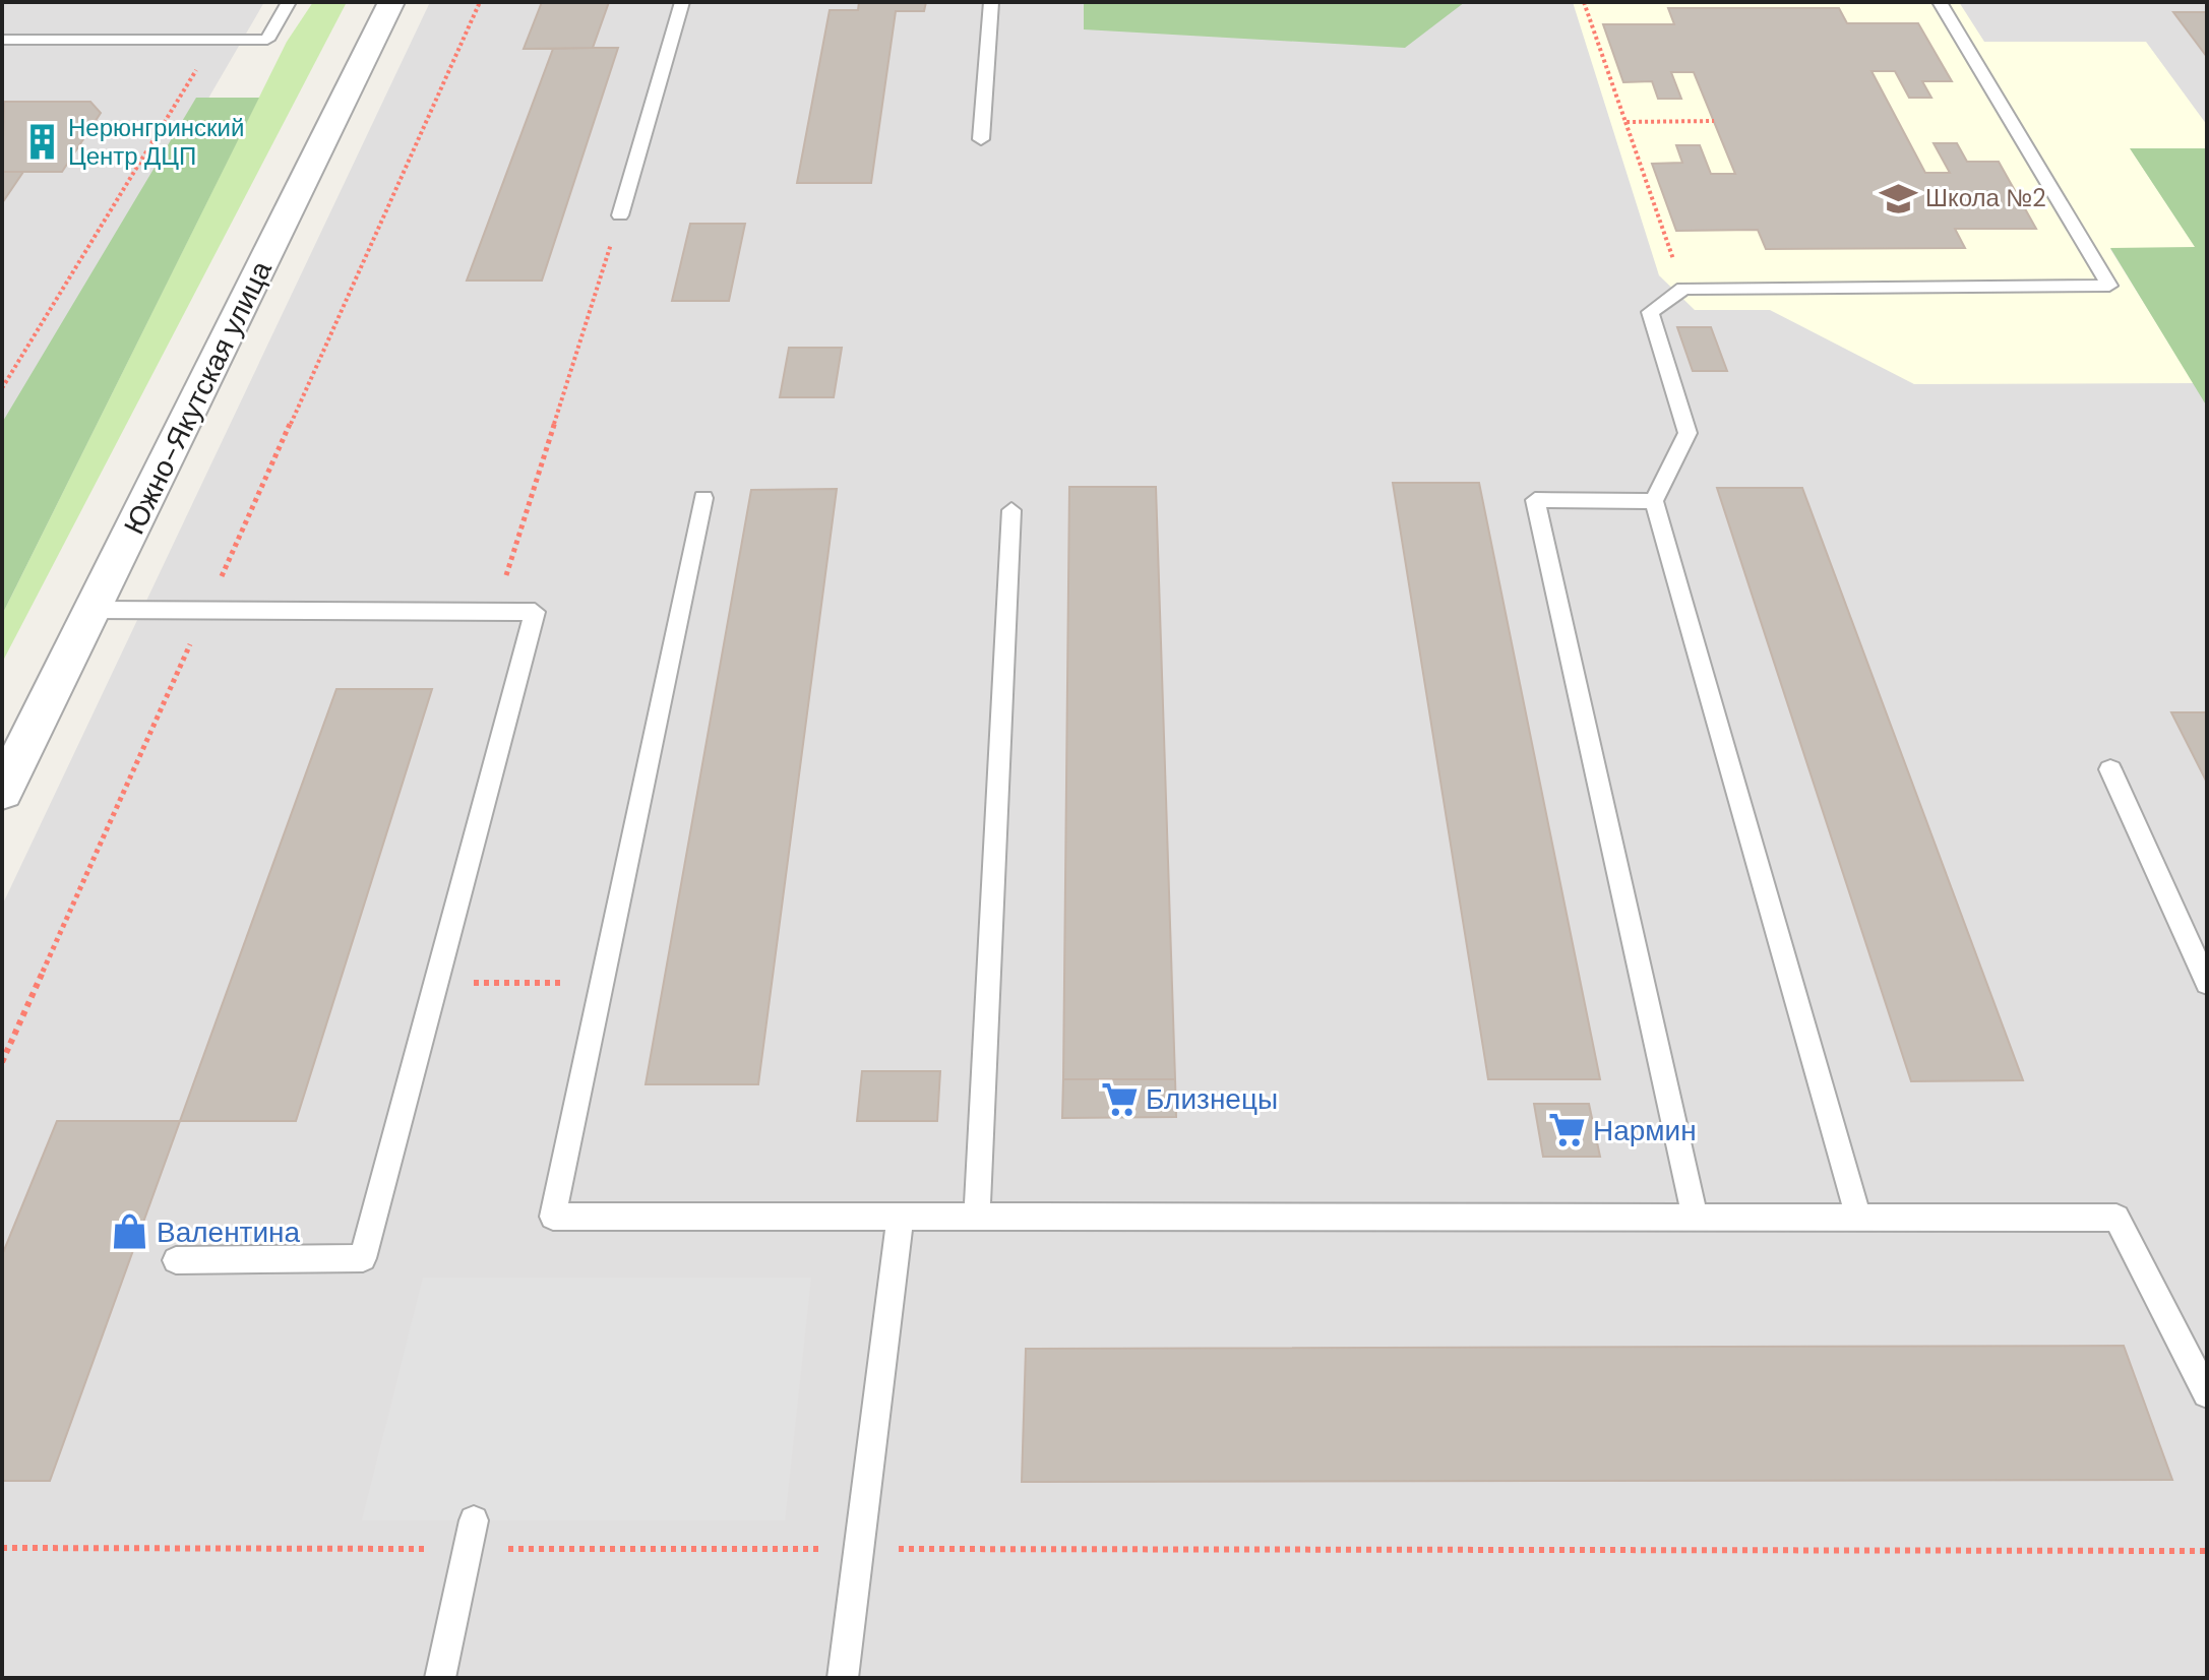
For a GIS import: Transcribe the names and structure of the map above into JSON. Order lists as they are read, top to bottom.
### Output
{
  "streets": {
    "street": ["Южно-Якутская улица"]
  },
  "places": {
    "building": ["Нерюнгринский Центр ДЦП"],
    "school or university": ["Школа №2"],
    "supermarket": ["Близнецы", "Нармин"],
    "shop": ["Валентина"]
  }
}
